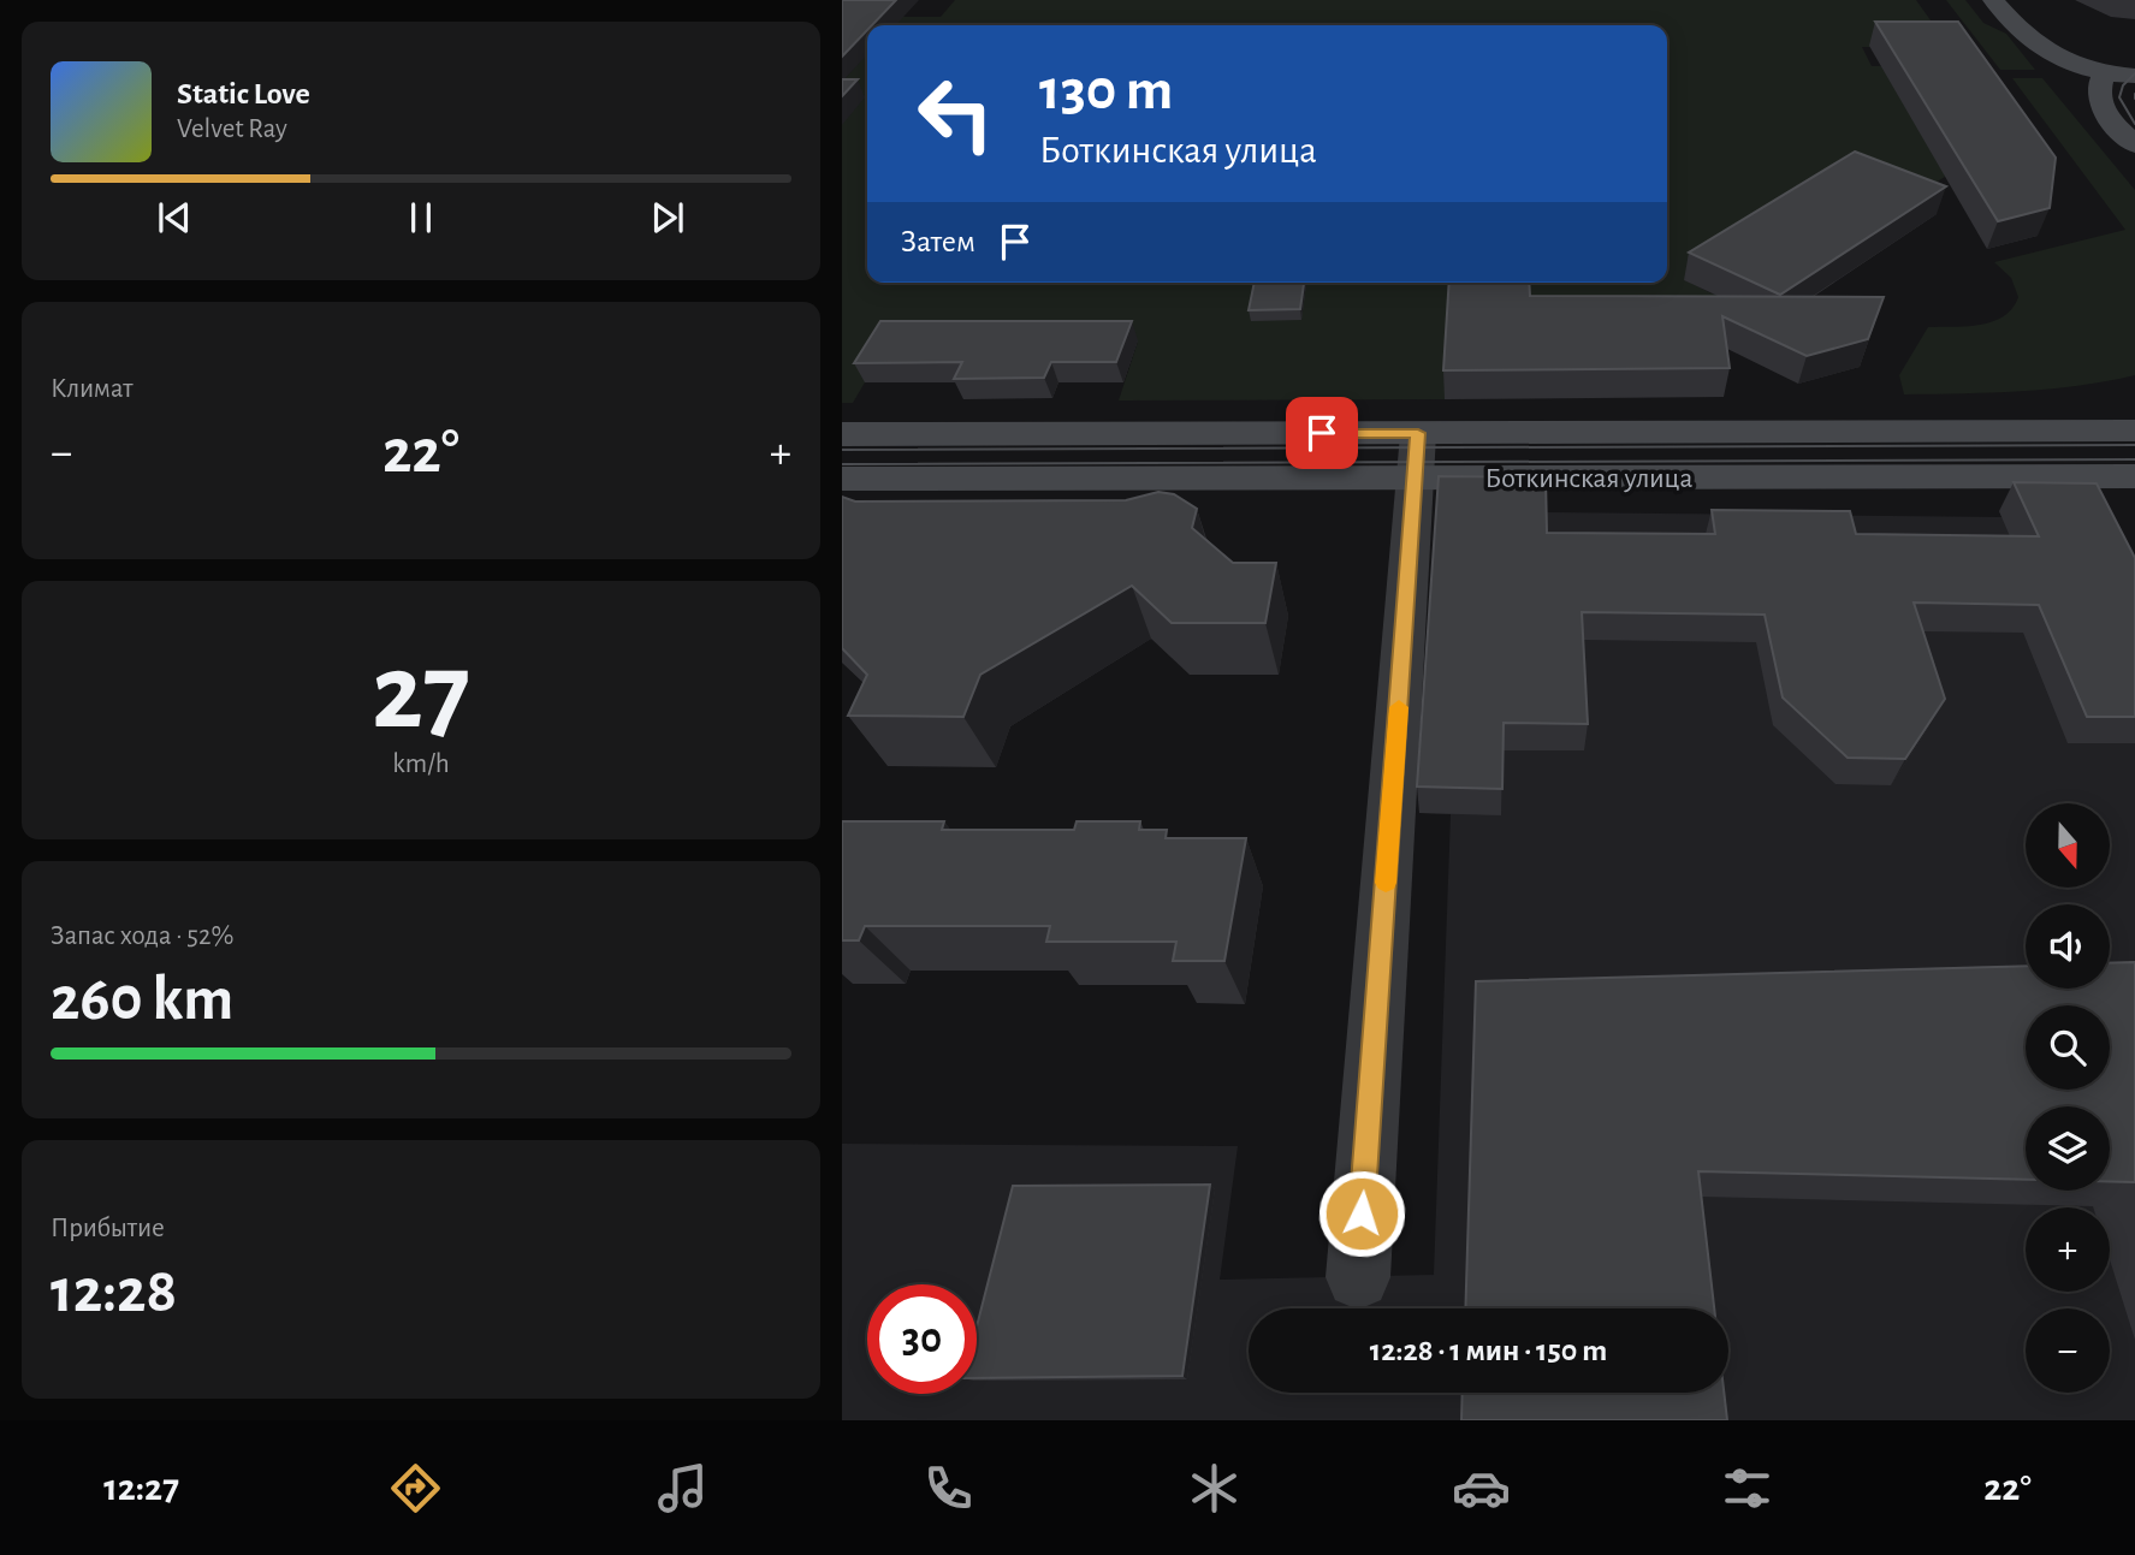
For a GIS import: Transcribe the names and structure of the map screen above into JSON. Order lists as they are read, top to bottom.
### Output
{
  "streets": {
    "main road": ["Боткинская улица"]
  },
  "north": "bottom",
  "page": {
    "turn": ["130 m", "Боткинская улица"],
    "song": ["Static Love", "Velvet Ray"],
    "then": "Затем",
    "tile": [
      "Климат",
      ["27", "km/h"],
      ["Запас хода · 52%", "260 km"],
      ["Прибытие", "12:28"]
    ],
    "heat": ["−", "22°", "+"],
    "map_buttons": ["+", "−"],
    "limit": "30",
    "trip": "12:28 · 1 мин · 150 m",
    "tabs": ["12:27", "22°"]
  }
}
